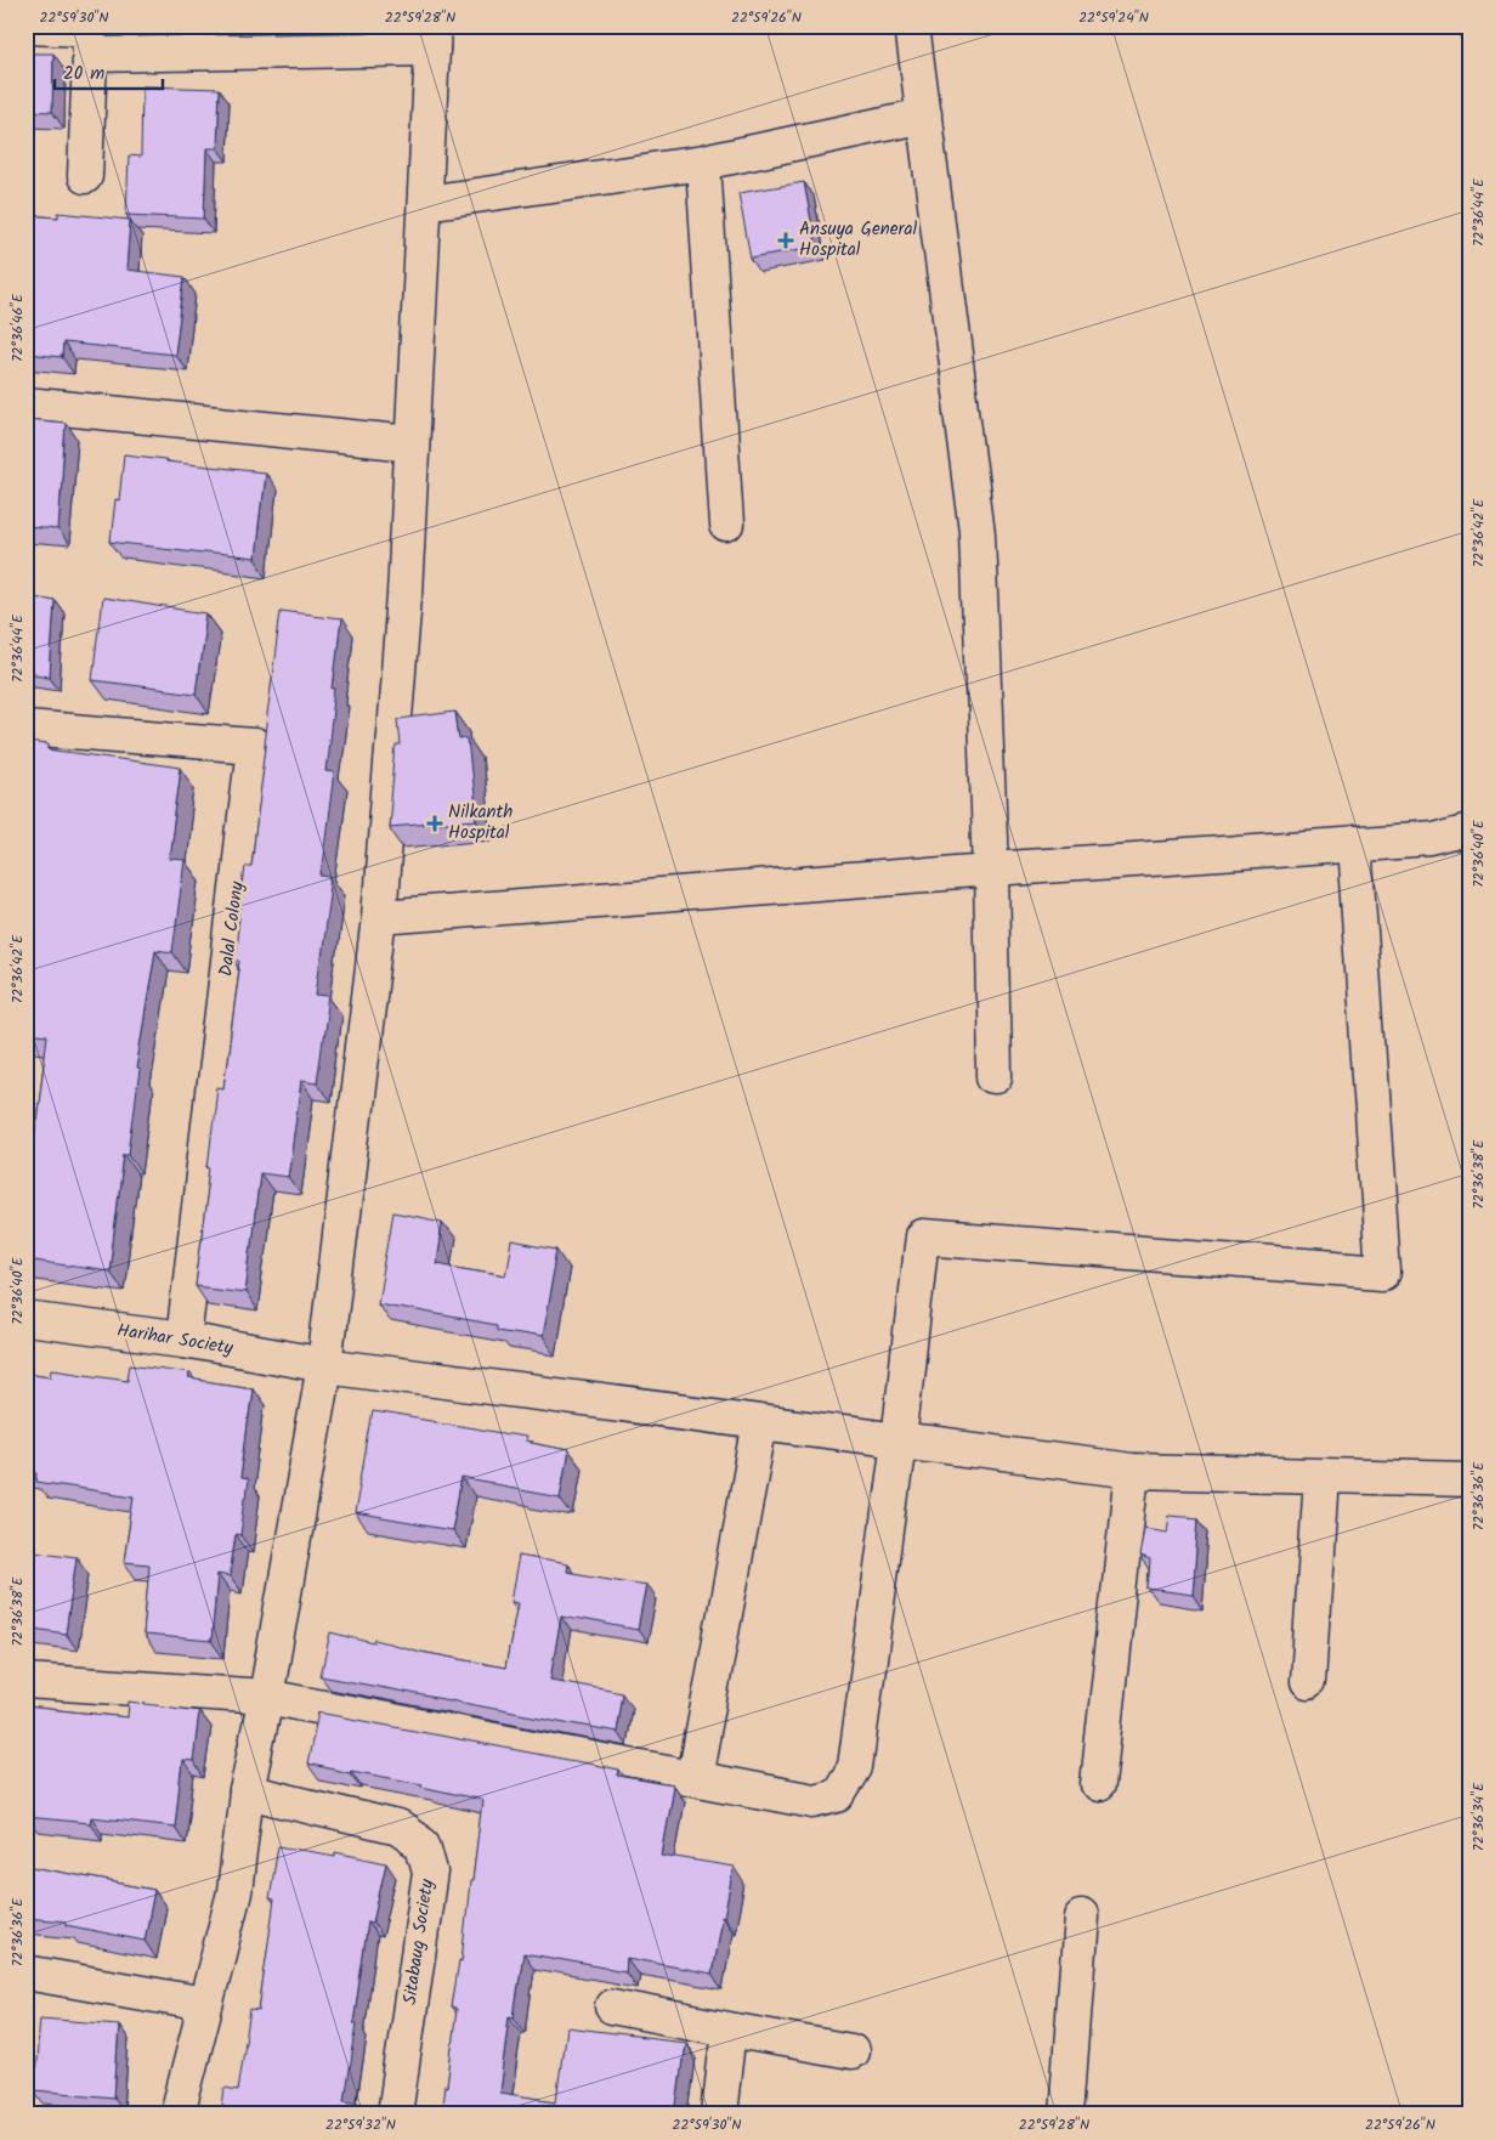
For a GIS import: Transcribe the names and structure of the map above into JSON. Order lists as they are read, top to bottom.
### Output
{
  "streets": {
    "street": ["Dalal Colony", "Harihar Society", "Sitabaug Society"]
  },
  "crossings": [
    ["Dalal Colony", "Harihar Society"]
  ],
  "places": {
    "health": ["Ansuya General Hospital", "Nilkanth Hospital"]
  },
  "scale_bar": "20 m",
  "coordinates": [
    "22°59'30\"N",
    "22°59'28\"N",
    "22°59'26\"N",
    "22°59'24\"N",
    "72°36'44\"E",
    "72°36'46\"E",
    "72°36'42\"E",
    "72°36'40\"E",
    "72°36'38\"E",
    "72°36'36\"E",
    "72°36'34\"E",
    "22°59'32\"N"
  ]
}
